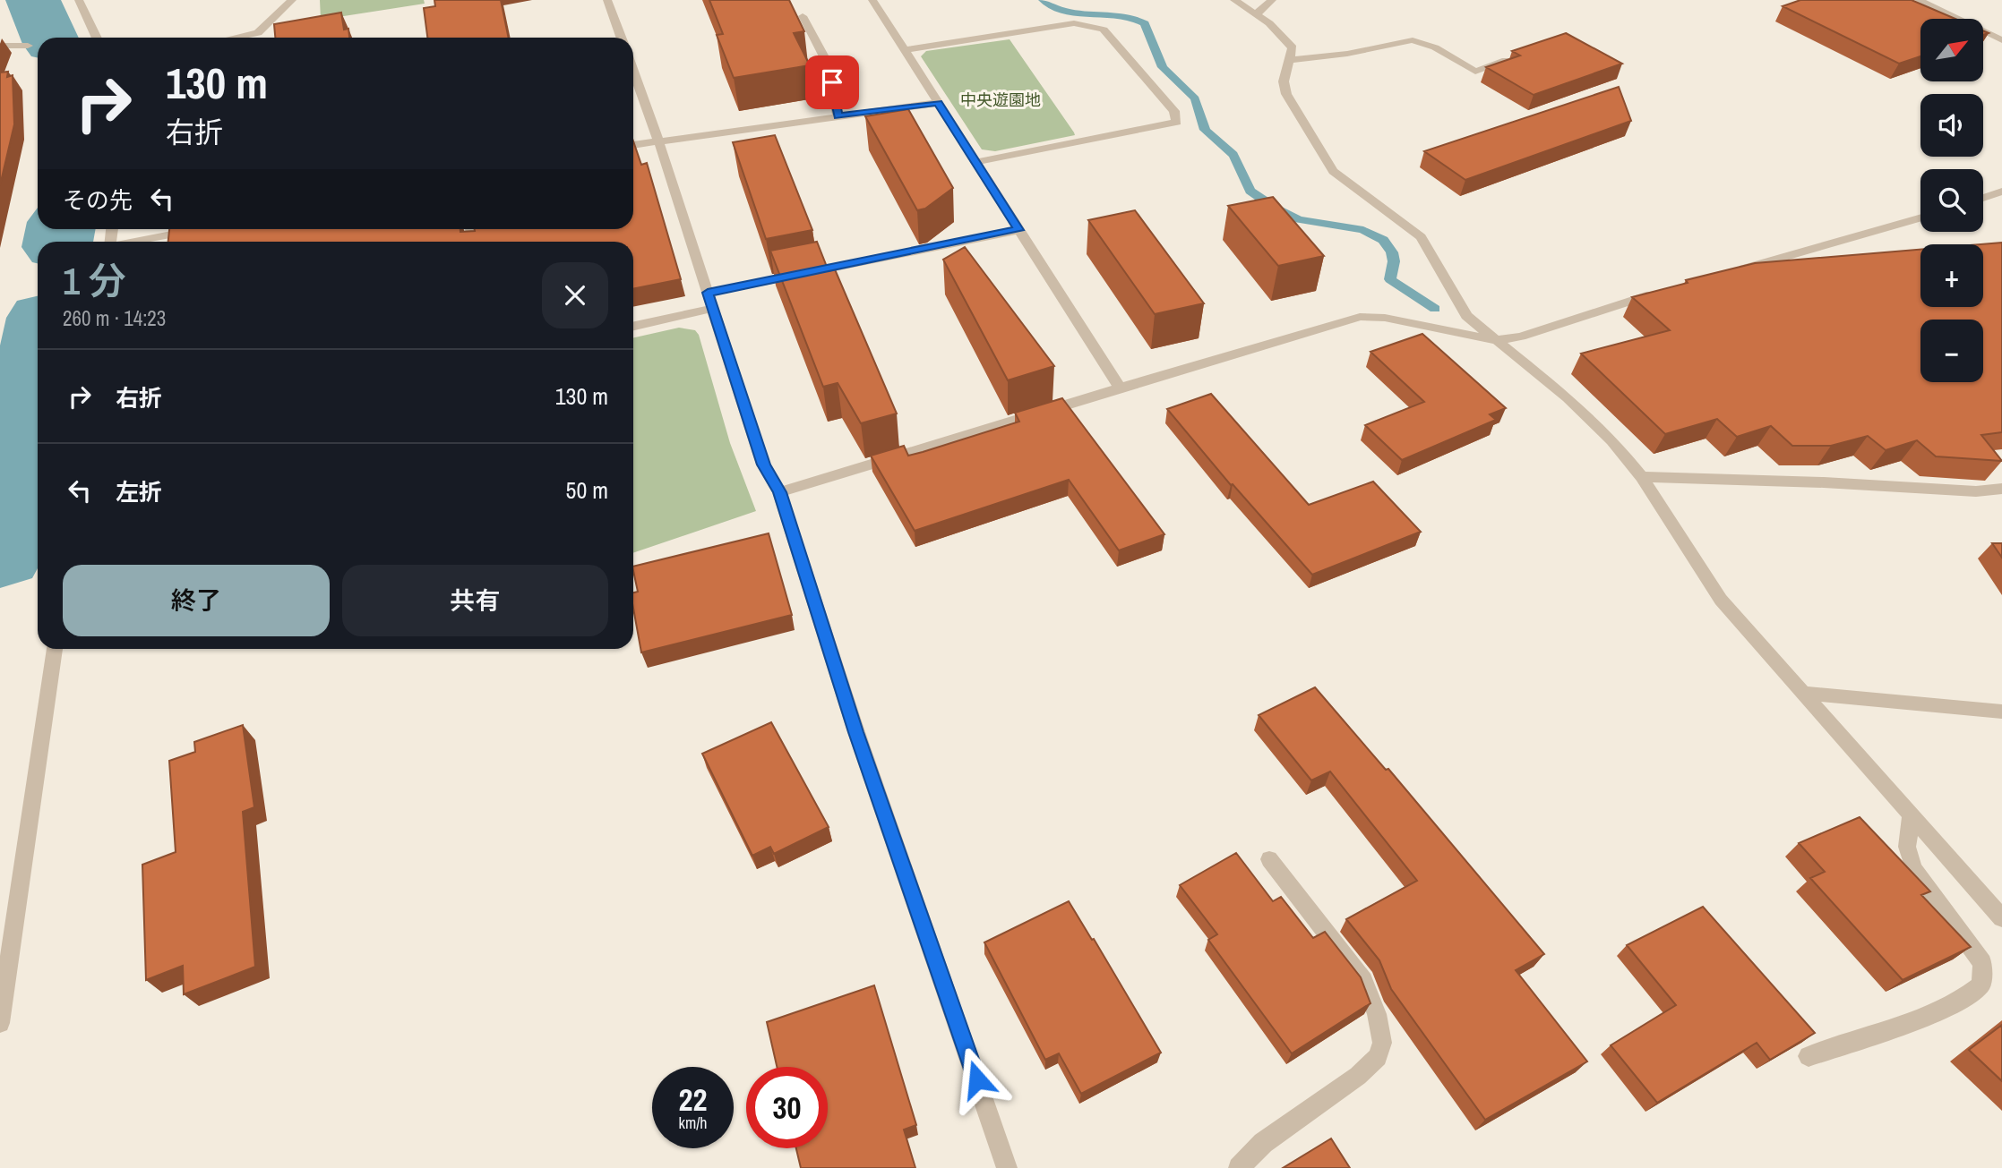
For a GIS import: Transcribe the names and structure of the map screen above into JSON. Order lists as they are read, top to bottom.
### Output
{
  "parks": ["中央遊園地"],
  "north": "top right",
  "page": {
    "map_buttons": ["+", "−"],
    "turn": ["130 m", "右折"],
    "then": "その先",
    "heading": ["1 分", "260 m · 14:23"],
    "list": [
      {
        "name": "右折",
        "value": "130 m"
      },
      {
        "name": "左折",
        "value": "50 m"
      }
    ],
    "buttons": ["終了", "共有"],
    "speed": "22 km/h",
    "limit": "30"
  }
}
